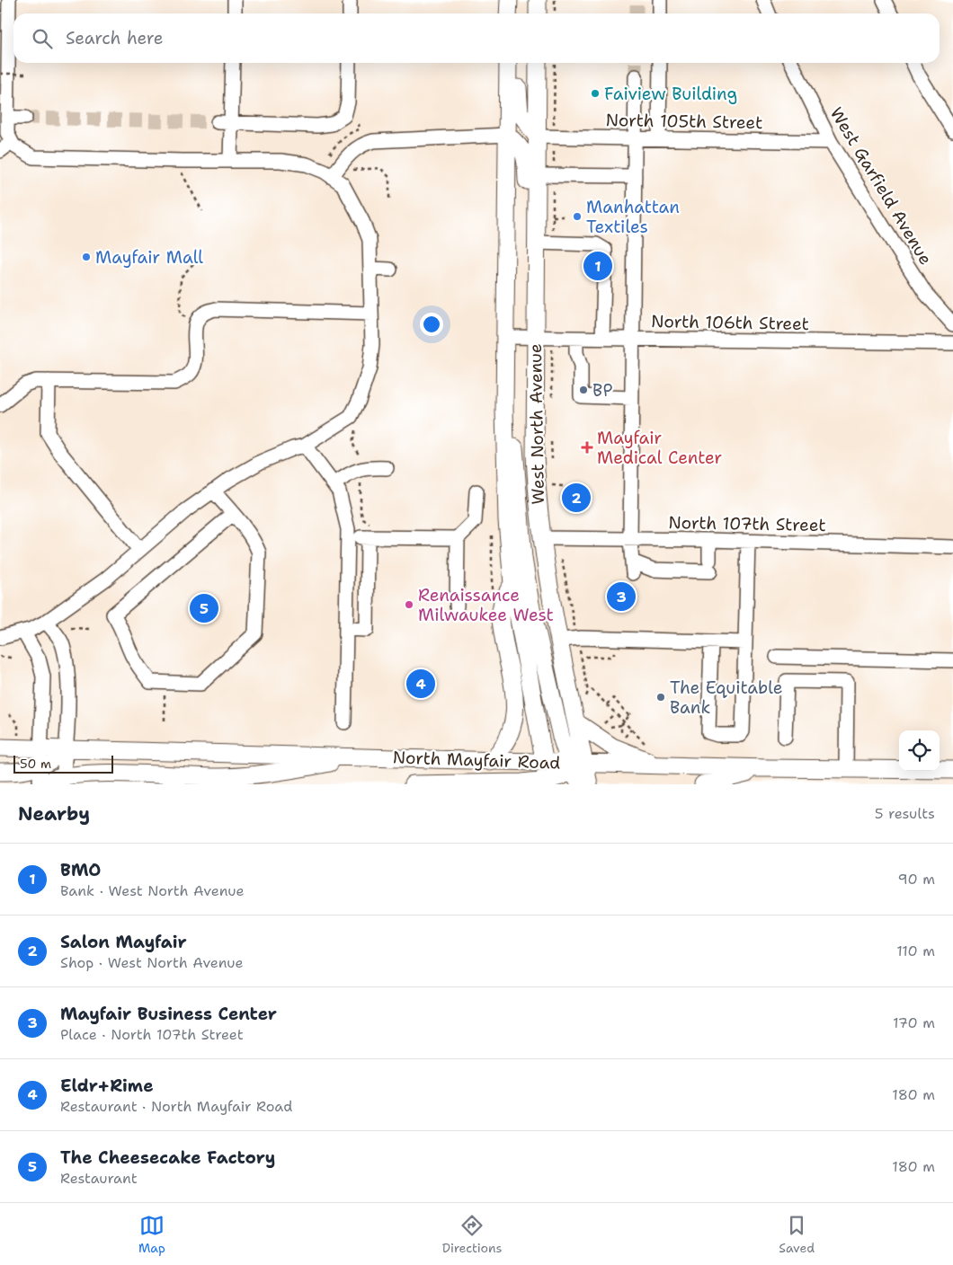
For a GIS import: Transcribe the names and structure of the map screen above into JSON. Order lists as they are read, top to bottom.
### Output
{
  "streets": {
    "main road": ["West North Avenue", "North Mayfair Road"],
    "street": [
      "North 105th Street",
      "West Garfield Avenue",
      "North 106th Street",
      "North 107th Street"
    ]
  },
  "crossings": [
    ["North 105th Street", "West Garfield Avenue"],
    ["North 105th Street", "West North Avenue"],
    ["North 106th Street", "West North Avenue"],
    ["West North Avenue", "North 107th Street"],
    ["West North Avenue", "North Mayfair Road"]
  ],
  "places": {
    "other": [
      "Faiview Building",
      "Manhattan Textiles",
      "Mayfair Mall",
      "BP",
      "Renaissance Milwaukee West",
      "The Equitable Bank"
    ],
    "health": ["Mayfair Medical Center"]
  },
  "scale_bar": "50 m",
  "page": {
    "search": "Search here",
    "pins": [
      "1",
      "2",
      "3",
      "5",
      "4"
    ],
    "scale": "50 m",
    "heading": ["Nearby", "5 results"],
    "list": [
      {
        "mark": "1",
        "name": "BMO",
        "note": "Bank · West North Avenue",
        "value": "90 m"
      },
      {
        "mark": "2",
        "name": "Salon Mayfair",
        "note": "Shop · West North Avenue",
        "value": "110 m"
      },
      {
        "mark": "3",
        "name": "Mayfair Business Center",
        "note": "Place · North 107th Street",
        "value": "170 m"
      },
      {
        "mark": "4",
        "name": "Eldr+Rime",
        "note": "Restaurant · North Mayfair Road",
        "value": "180 m"
      },
      {
        "mark": "5",
        "name": "The Cheesecake Factory",
        "note": "Restaurant",
        "value": "180 m"
      }
    ],
    "nav": ["Map", "Directions", "Saved"]
  }
}
